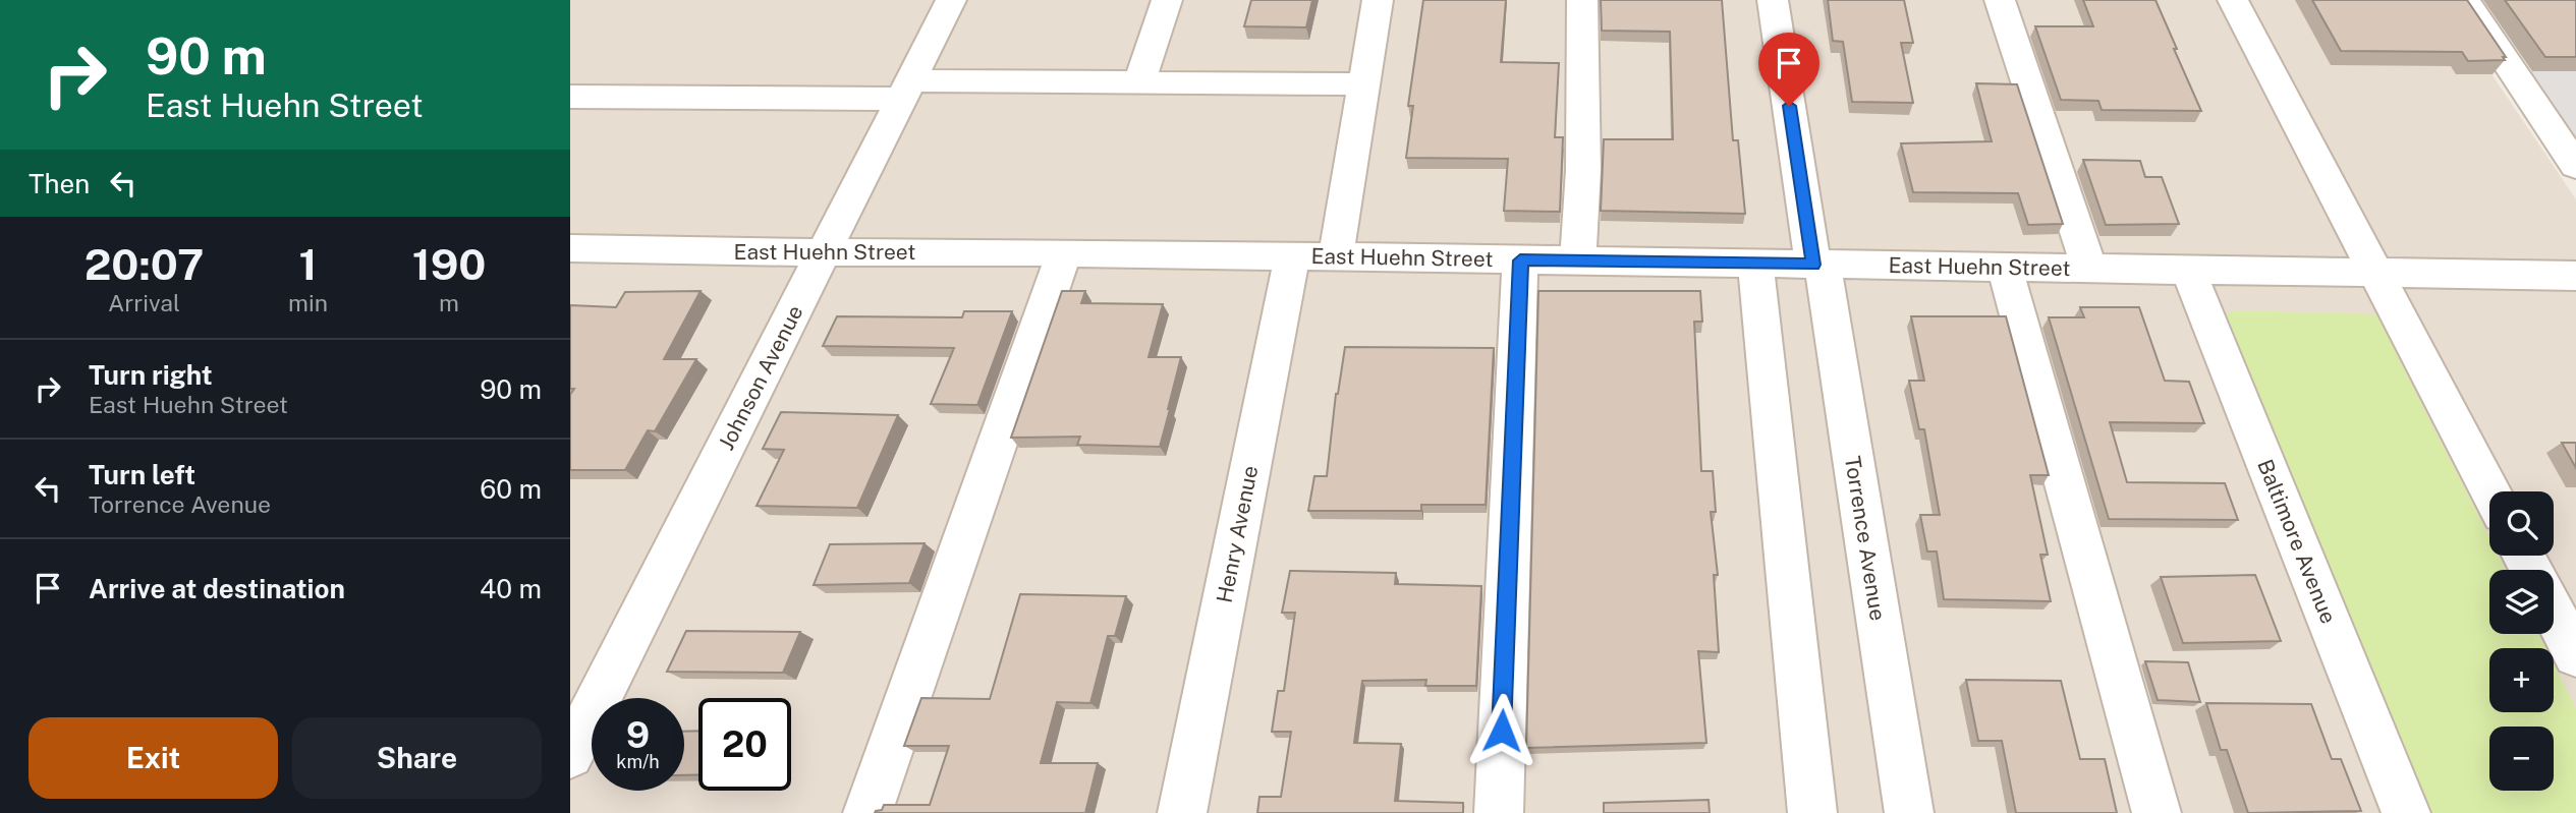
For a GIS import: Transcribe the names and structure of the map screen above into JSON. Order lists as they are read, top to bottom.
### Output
{
  "streets": {
    "street": [
      "East Huehn Street",
      "Johnson Avenue",
      "Henry Avenue",
      "Torrence Avenue",
      "Baltimore Avenue"
    ]
  },
  "crossings": [
    ["East Huehn Street", "Johnson Avenue"],
    ["East Huehn Street", "Henry Avenue"],
    ["East Huehn Street", "Torrence Avenue"],
    ["East Huehn Street", "Baltimore Avenue"]
  ],
  "page": {
    "turn": ["90 m", "East Huehn Street"],
    "then": "Then",
    "eta": [
      "20:07",
      "Arrival",
      "1",
      "min",
      "190",
      "m"
    ],
    "list": [
      {
        "name": "Turn right",
        "note": "East Huehn Street",
        "value": "90 m"
      },
      {
        "name": "Turn left",
        "note": "Torrence Avenue",
        "value": "60 m"
      },
      {
        "name": "Arrive at destination",
        "value": "40 m"
      }
    ],
    "map_buttons": ["+", "−"],
    "speed": "9 km/h",
    "limit": "20",
    "buttons": ["Exit", "Share"]
  }
}
